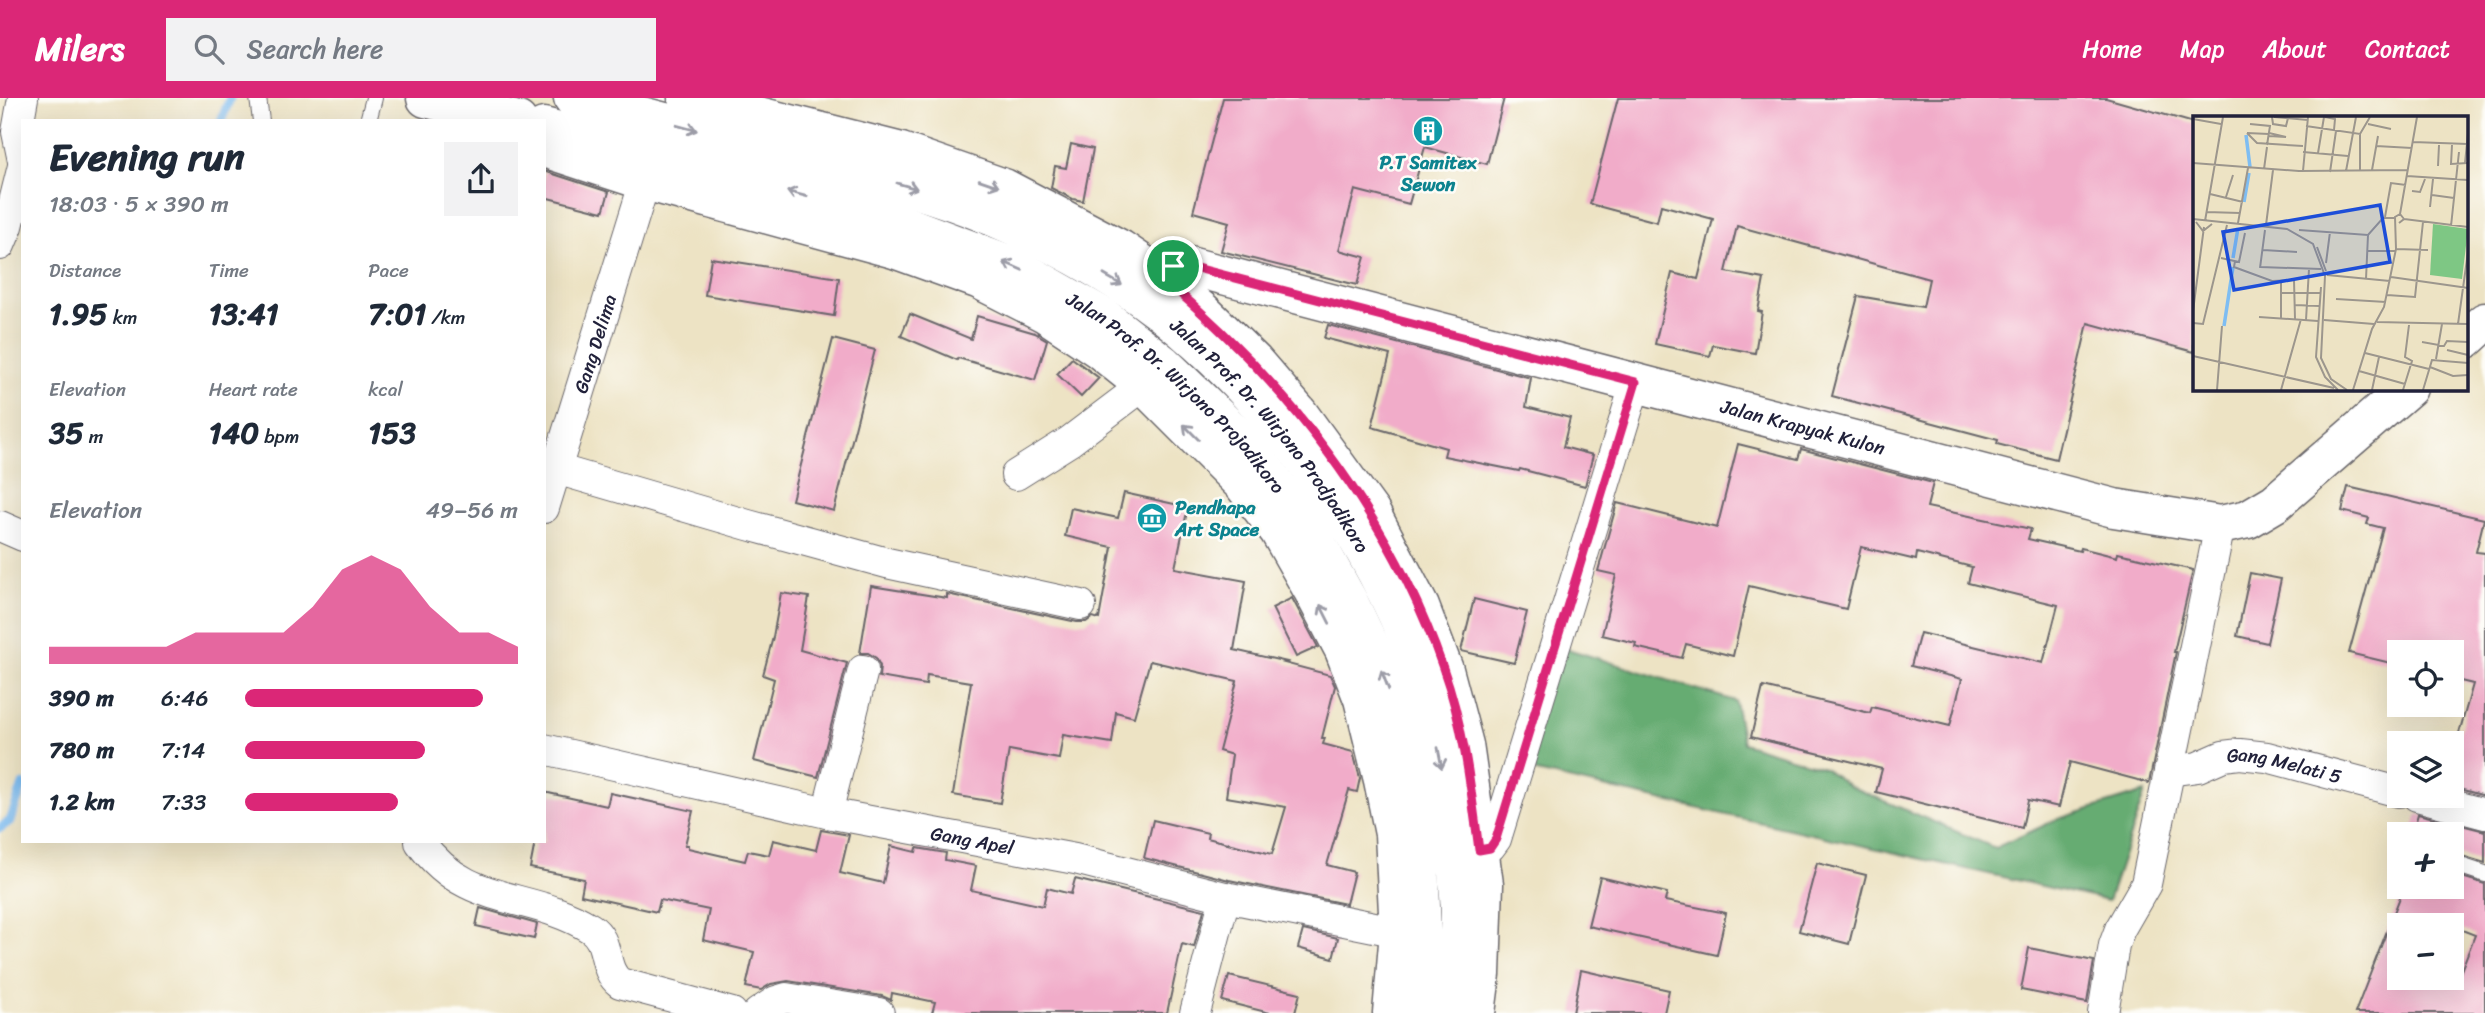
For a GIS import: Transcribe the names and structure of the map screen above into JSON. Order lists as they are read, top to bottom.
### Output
{
  "streets": {
    "main road": ["Jalan Prof. Dr. Wirjono Projodikoro", "Jalan Krapyak Kulon", "Jalan Prof. Dr. Wirjono Prodjodikoro"],
    "street": ["Gang Delima", "Gang Melati 5", "Gang Apel"]
  },
  "places": {
    "building": ["P.T Samitex Sewon"],
    "museum": ["Pendhapa Art Space"]
  },
  "page": {
    "header": "Milers",
    "search": "Search here",
    "nav": [
      "Home",
      "Map",
      "About",
      "Contact"
    ],
    "heading": ["Evening run", "18:03 · 5 × 390 m"],
    "stats": [
      ["Distance", "1.95 km"],
      ["Time", "13:41"],
      ["Pace", "7:01 /km"],
      ["Elevation", "35 m"],
      ["Heart rate", "140 bpm"],
      ["kcal", "153"]
    ],
    "chart": ["Elevation", "49–56 m"],
    "map_buttons": ["+", "−"],
    "list": [
      {
        "name": "390 m",
        "note": "6:46"
      },
      {
        "name": "780 m",
        "note": "7:14"
      },
      {
        "name": "1.2 km",
        "note": "7:33"
      }
    ]
  }
}
